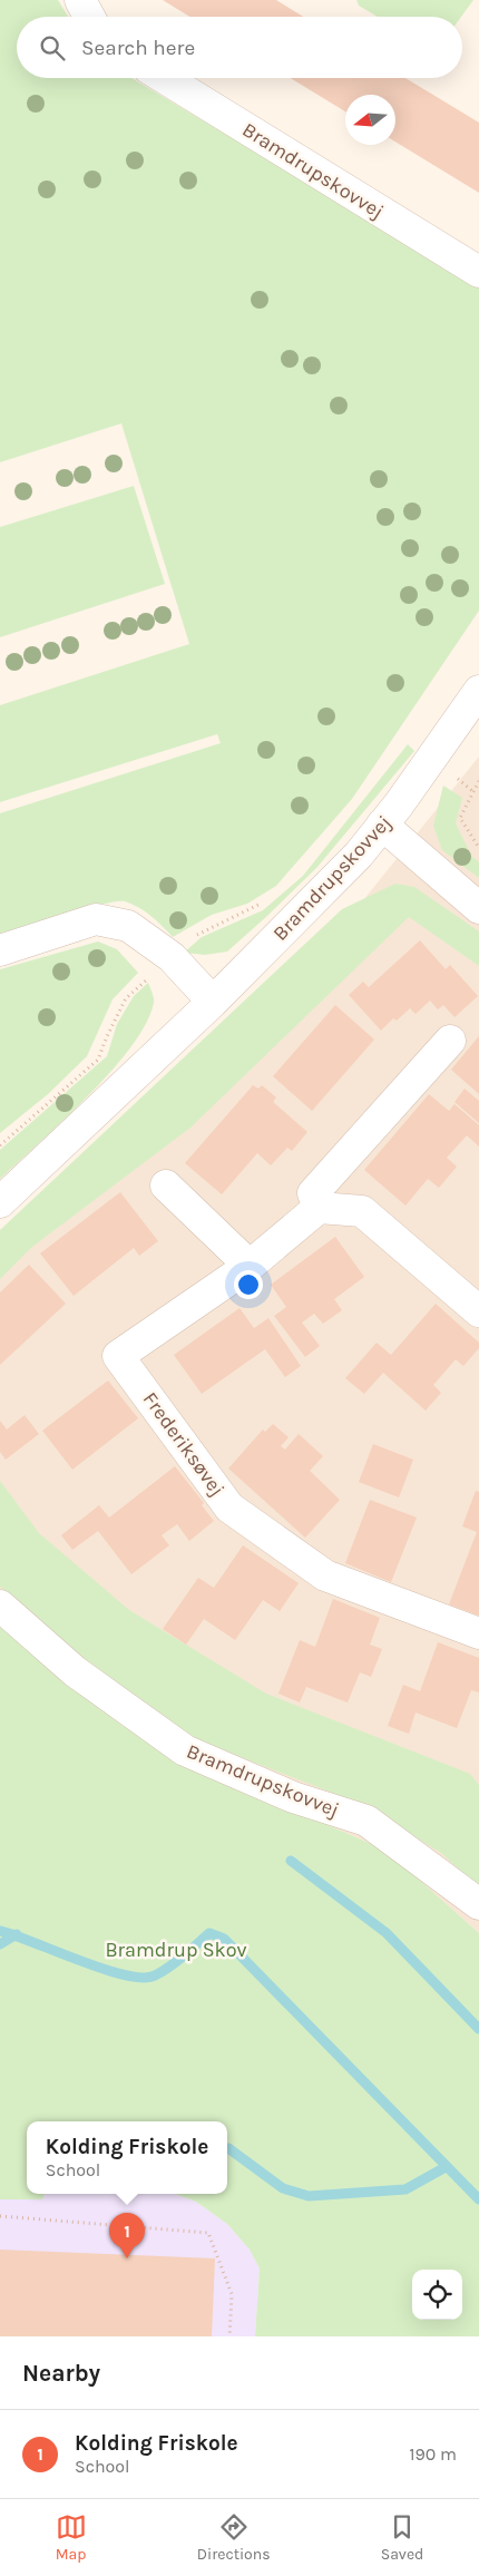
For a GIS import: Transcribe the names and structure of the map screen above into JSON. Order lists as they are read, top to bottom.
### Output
{
  "streets": {
    "street": ["Bramdrupskovvej", "Frederiksøvej"]
  },
  "parks": ["Bramdrup Skov"],
  "north": "left",
  "page": {
    "search": "Search here",
    "popup": ["Kolding Friskole", "School"],
    "pins": "1",
    "heading": "Nearby",
    "list": [
      {
        "mark": "1",
        "name": "Kolding Friskole",
        "note": "School",
        "value": "190 m"
      }
    ],
    "nav": ["Map", "Directions", "Saved"]
  }
}
